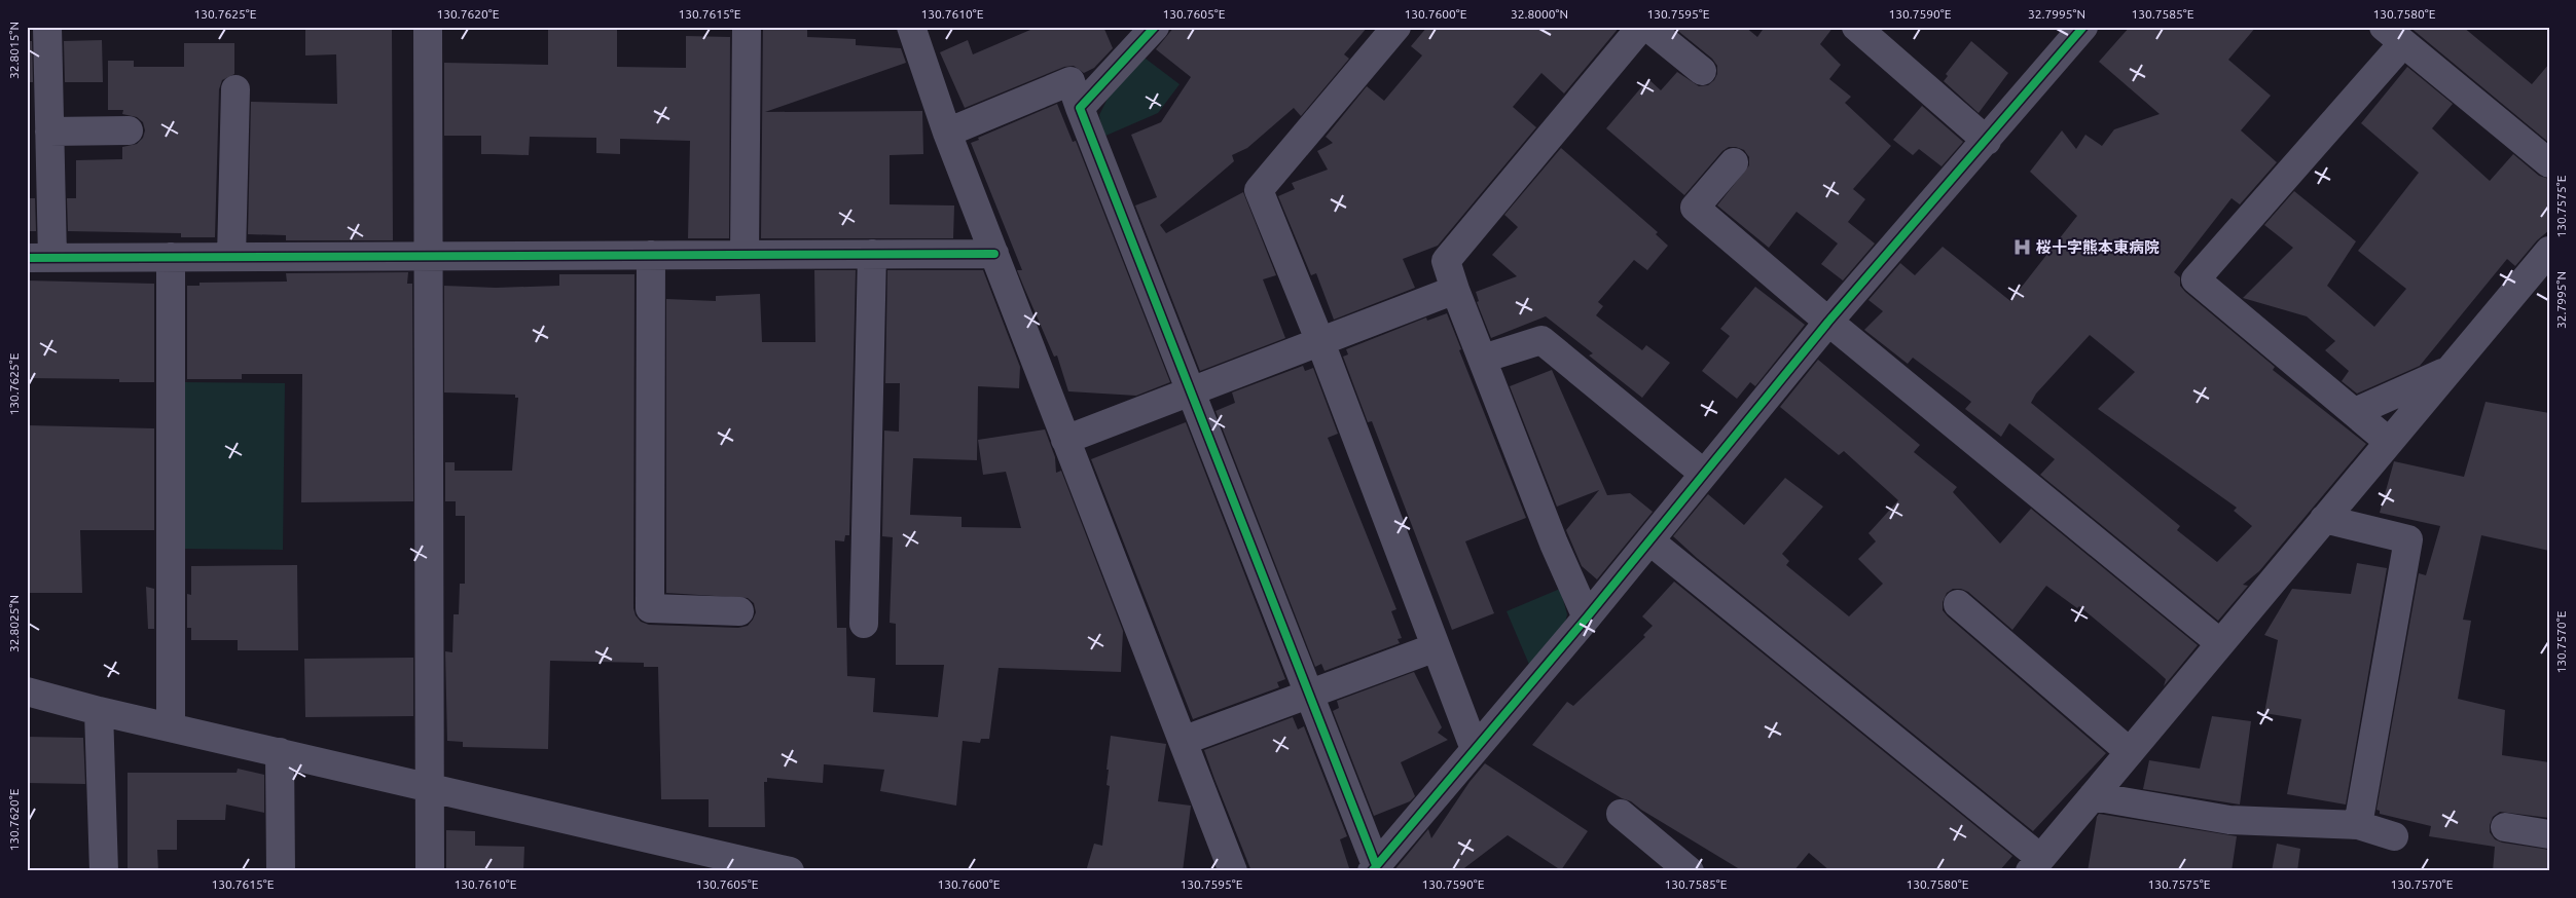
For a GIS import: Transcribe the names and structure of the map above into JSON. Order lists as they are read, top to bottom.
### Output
{
  "places": {
    "hospital": ["桜十字熊本東病院"]
  },
  "coordinates": [
    "130.7625°E",
    "130.7620°E",
    "130.7615°E",
    "130.7610°E",
    "130.7605°E",
    "130.7600°E",
    "32.8000°N",
    "130.7595°E",
    "130.7590°E",
    "32.7995°N",
    "130.7585°E",
    "130.7580°E",
    "32.8015°N",
    "130.7575°E",
    "32.8025°N",
    "130.7570°E"
  ]
}
